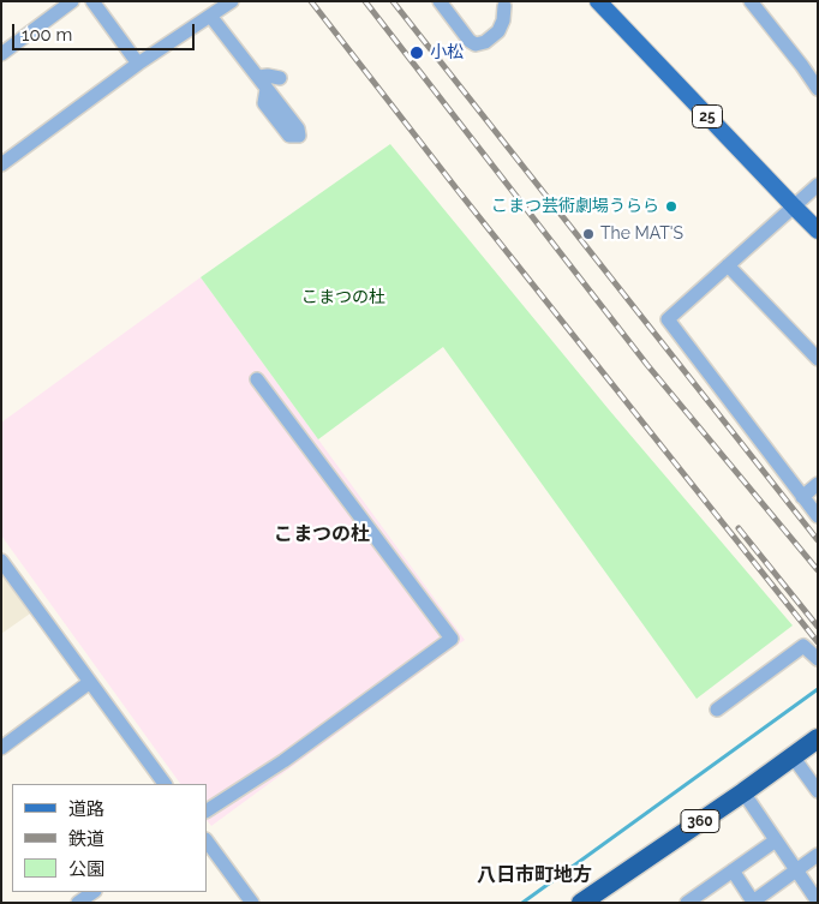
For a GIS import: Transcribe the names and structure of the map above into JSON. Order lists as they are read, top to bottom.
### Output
{
  "streets": {
    "highway": ["360"],
    "main road": ["25"]
  },
  "districts": ["こまつの杜", "八日市町地方"],
  "parks": ["こまつの杜"],
  "places": ["小松", "こまつ芸術劇場うらら", "The MAT'S"],
  "legend": ["道路", "鉄道", "公園"],
  "scale_bar": "100 m"
}
